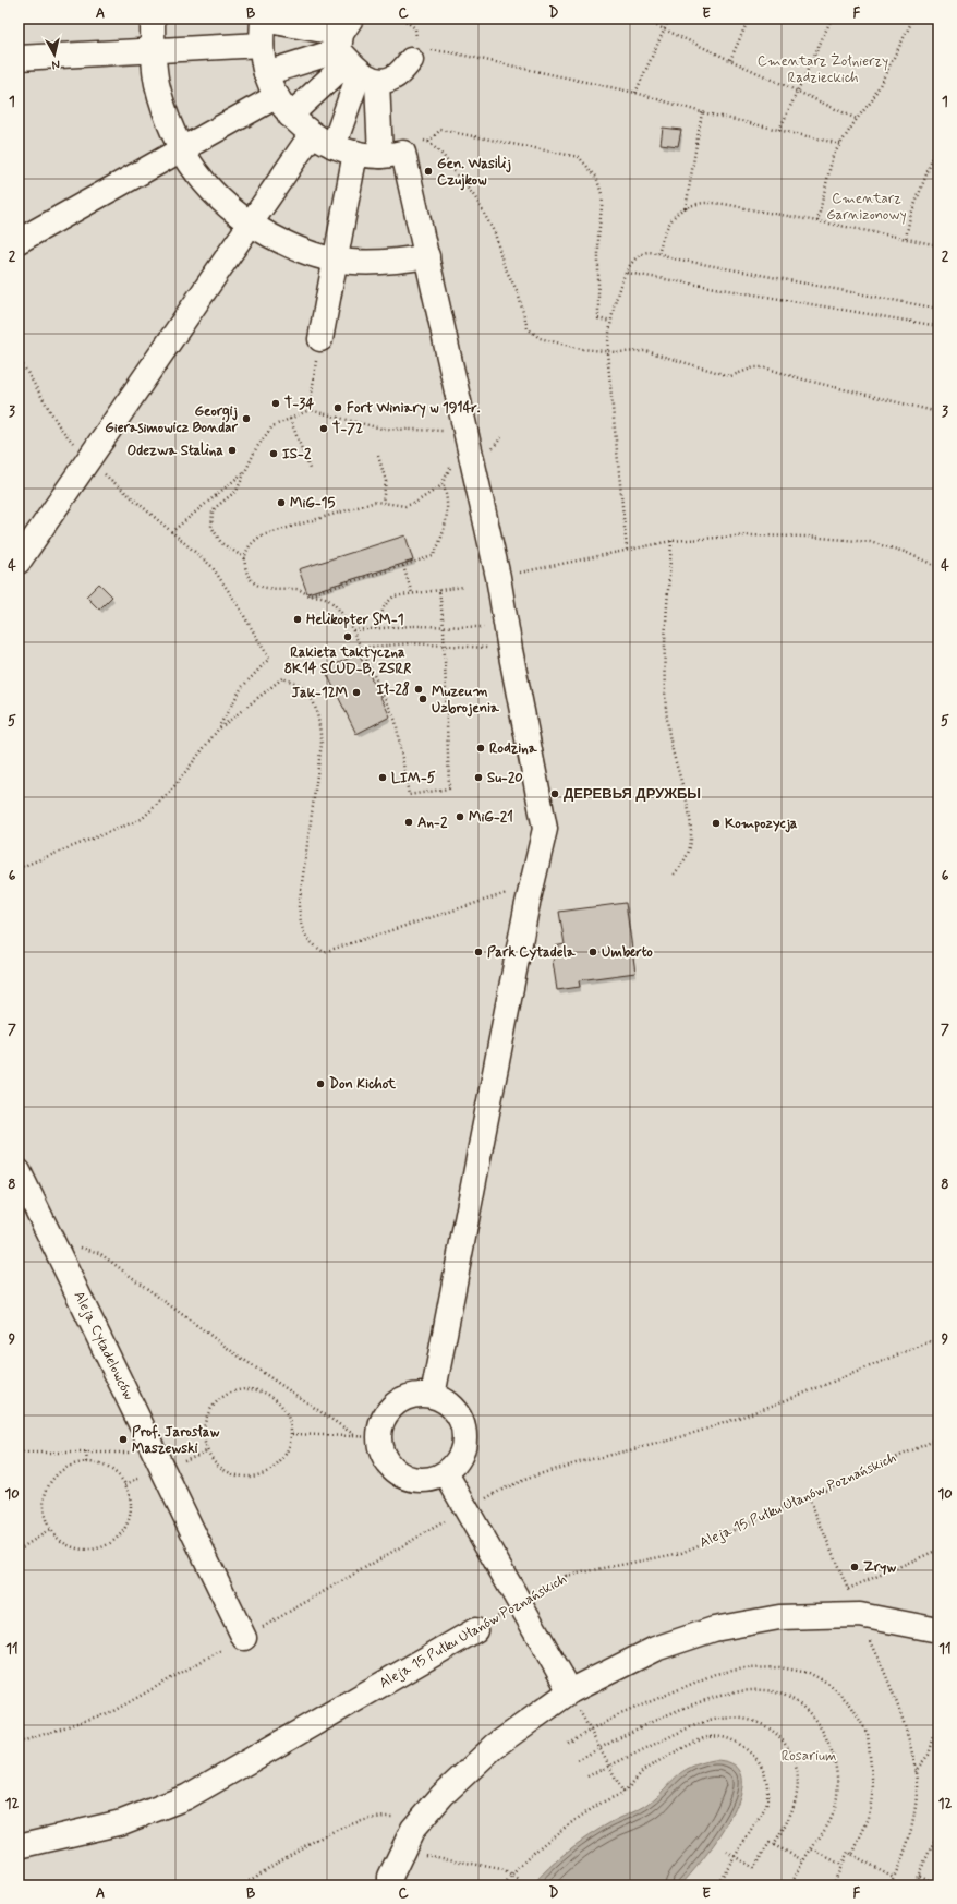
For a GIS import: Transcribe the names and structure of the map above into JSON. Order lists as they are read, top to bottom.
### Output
{
  "streets": {
    "street": ["Aleja Cytadelowców", "Aleja 15 Pułku Ułanów Poznańskich"]
  },
  "parks": ["Cmentarz Żołnierzy Radzieckich", "Cmentarz Garnizonowy", "Rosarium"],
  "places": [
    "Gen. Wasilij Czujkow",
    "T-34",
    "Fort Winiary w 1914r.",
    "Georgij Gierasimowicz Bondar",
    "T-72",
    "Odezwa Stalina",
    "IS-2",
    "MiG-15",
    "Helikopter SM-1",
    "Rakieta taktyczna 8K14 SCUD-B, ZSRR",
    "Ił-28",
    "Jak-12M",
    "Muzeum Uzbrojenia",
    "Rodzina",
    "LIM-5",
    "Su-20",
    "ДЕРЕВЬЯ ДРУЖБЫ",
    "MiG-21",
    "An-2",
    "Kompozycja",
    "Park Cytadela",
    "Umberto",
    "Don Kichot",
    "Prof. Jarosław Maszewski",
    "Zryw"
  ],
  "north": "bottom",
  "grid": {
    "columns": [
      "A",
      "B",
      "C",
      "D",
      "E",
      "F"
    ],
    "rows": [
      "1",
      "2",
      "3",
      "4",
      "5",
      "6",
      "7",
      "8",
      "9",
      "10",
      "11",
      "12"
    ]
  }
}
